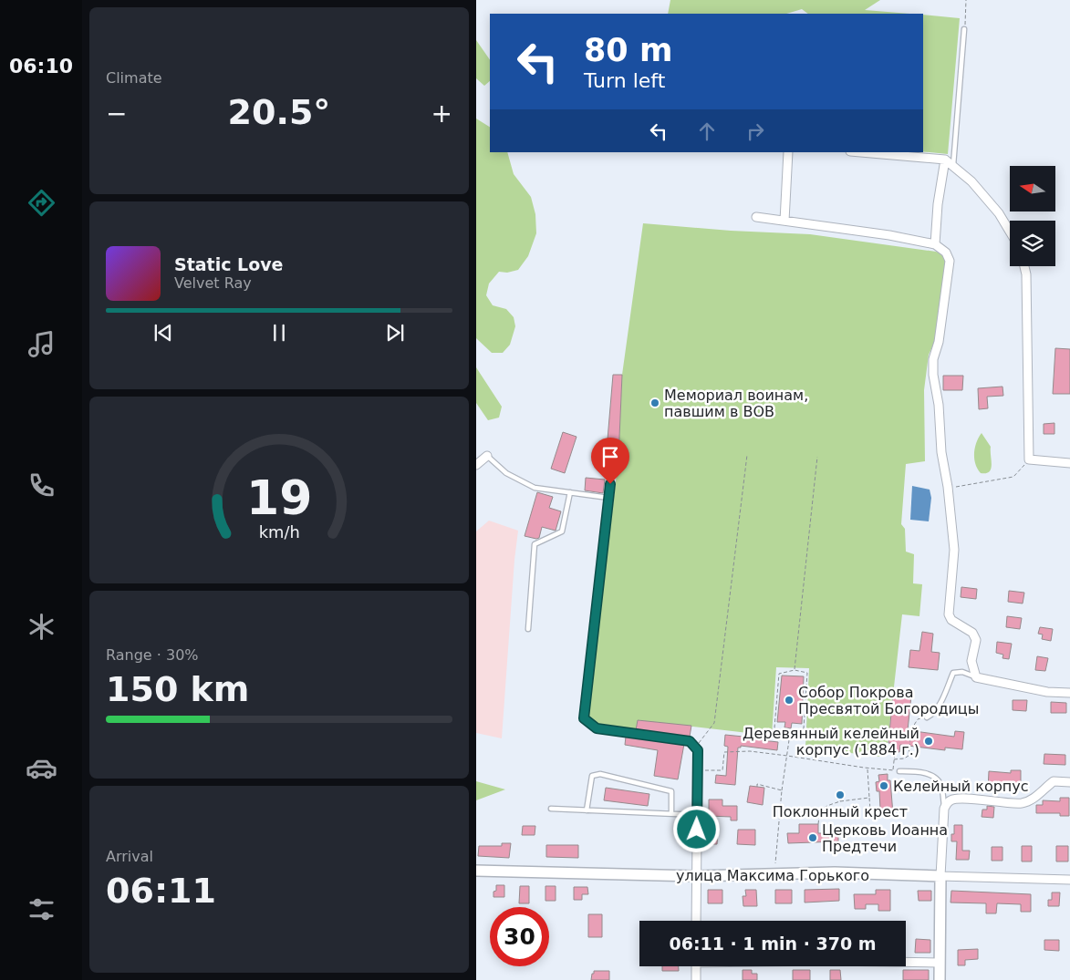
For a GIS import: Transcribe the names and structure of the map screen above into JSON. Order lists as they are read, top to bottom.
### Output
{
  "streets": {
    "street": ["улица Максима Горького"]
  },
  "places": [
    "Мемориал воинам, павшим в ВОВ",
    "Собор Покрова Пресвятой Богородицы",
    "Деревянный келейный корпус (1884 г.)",
    "Келейный корпус",
    "Поклонный крест",
    "Церковь Иоанна Предтечи"
  ],
  "north": "left",
  "page": {
    "tabs": "06:10",
    "tile": [
      "Climate",
      ["Range · 30%", "150 km"],
      ["Arrival", "06:11"]
    ],
    "turn": ["80 m", "Turn left"],
    "heat": ["−", "20.5°", "+"],
    "song": ["Static Love", "Velvet Ray"],
    "limit": "30",
    "trip": "06:11 · 1 min · 370 m",
    "gauge": ["19", "km/h"]
  }
}
